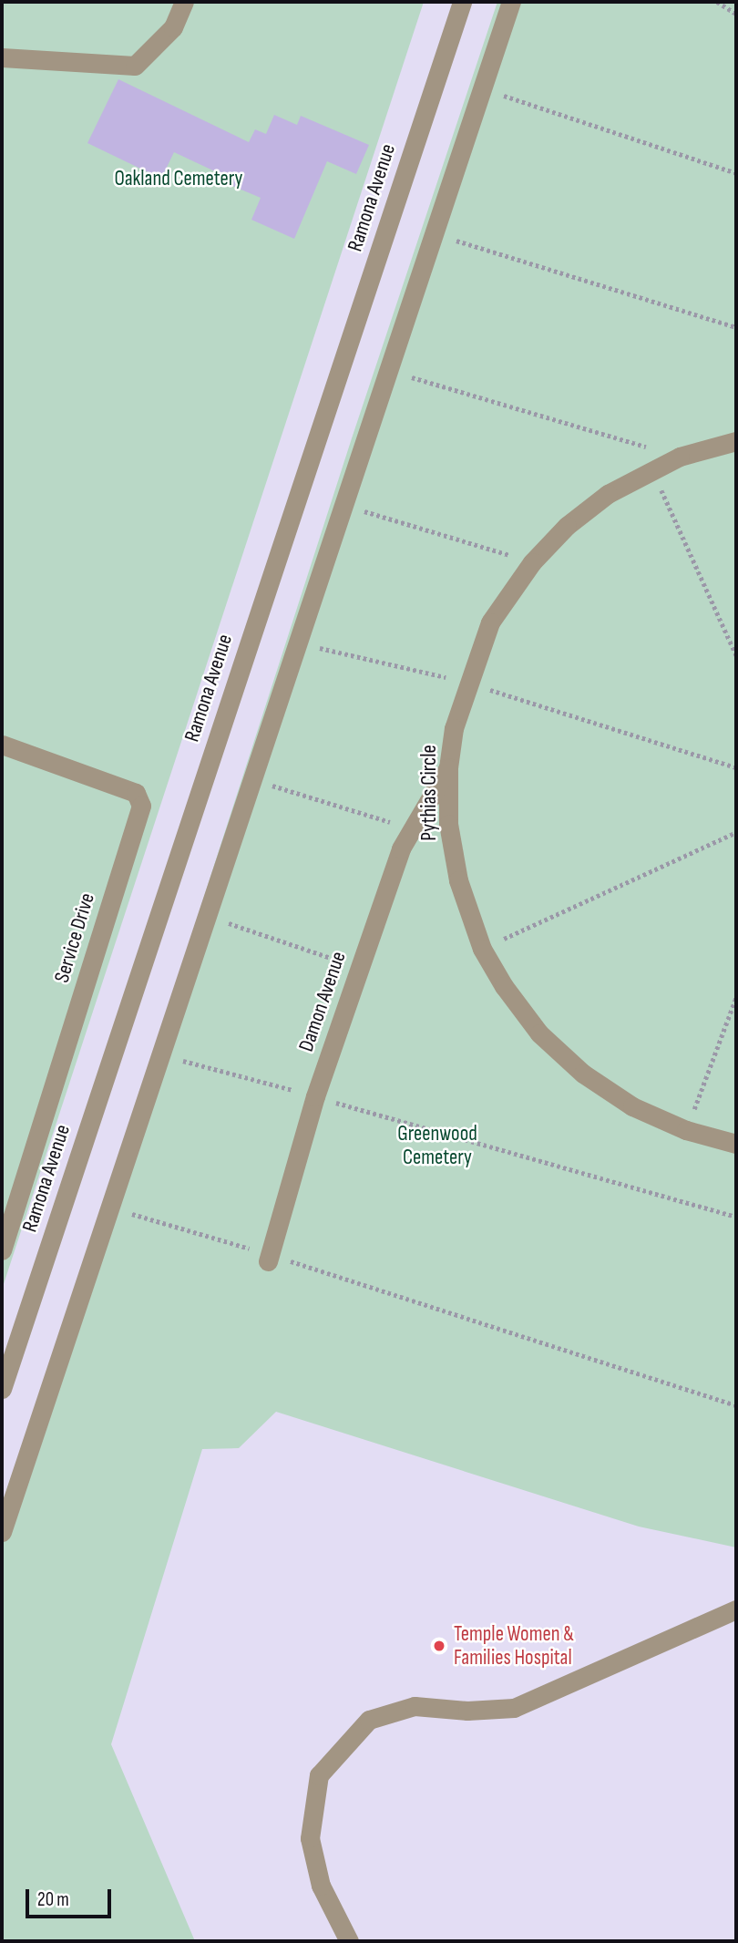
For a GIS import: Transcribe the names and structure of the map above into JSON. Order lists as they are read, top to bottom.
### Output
{
  "streets": {
    "street": [
      "Ramona Avenue",
      "Pythias Circle",
      "Service Drive",
      "Damon Avenue"
    ]
  },
  "crossings": [
    ["Pythias Circle", "Damon Avenue"]
  ],
  "parks": ["Oakland Cemetery", "Greenwood Cemetery"],
  "places": ["Temple Women & Families Hospital"],
  "scale_bar": "20 m"
}
